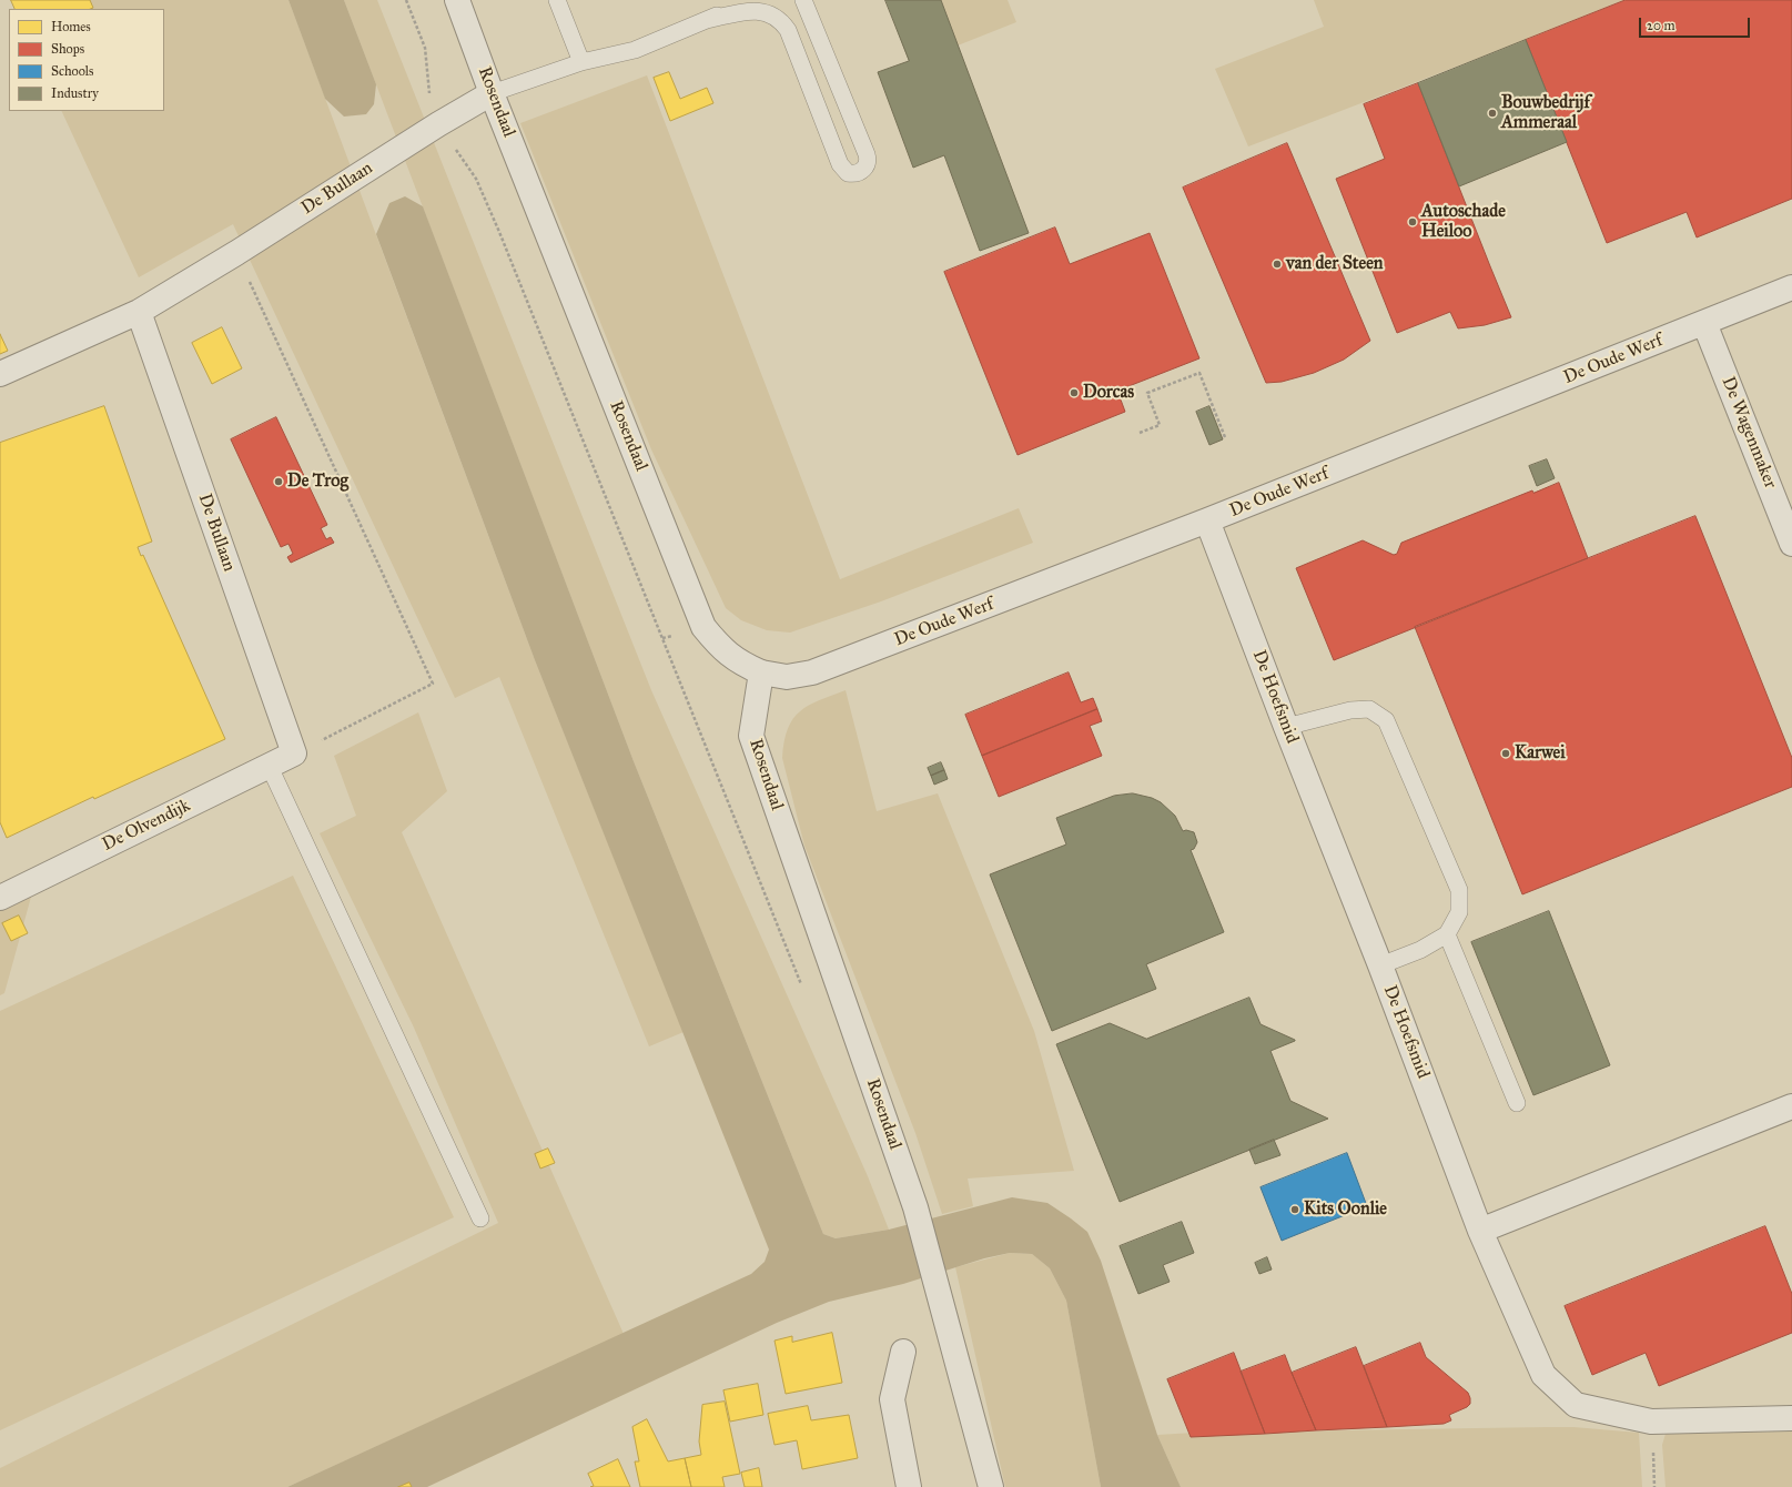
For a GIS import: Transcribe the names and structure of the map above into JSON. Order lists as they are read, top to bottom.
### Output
{
  "streets": {
    "street": [
      "Rosendaal",
      "De Bullaan",
      "De Oude Werf",
      "De Wagenmaker",
      "De Hoefsmid",
      "De Olvendijk"
    ]
  },
  "crossings": [
    ["Rosendaal", "De Bullaan"],
    ["Rosendaal", "De Oude Werf"],
    ["De Bullaan", "De Olvendijk"],
    ["De Oude Werf", "De Wagenmaker"],
    ["De Oude Werf", "De Hoefsmid"]
  ],
  "places": [
    "Bouwbedrijf Ammeraal",
    "Autoschade Heiloo",
    "van der Steen",
    "Dorcas",
    "De Trog",
    "Karwei",
    "Kits Oonlie"
  ],
  "legend": [
    "Homes",
    "Shops",
    "Schools",
    "Industry"
  ],
  "scale_bar": "20 m"
}
